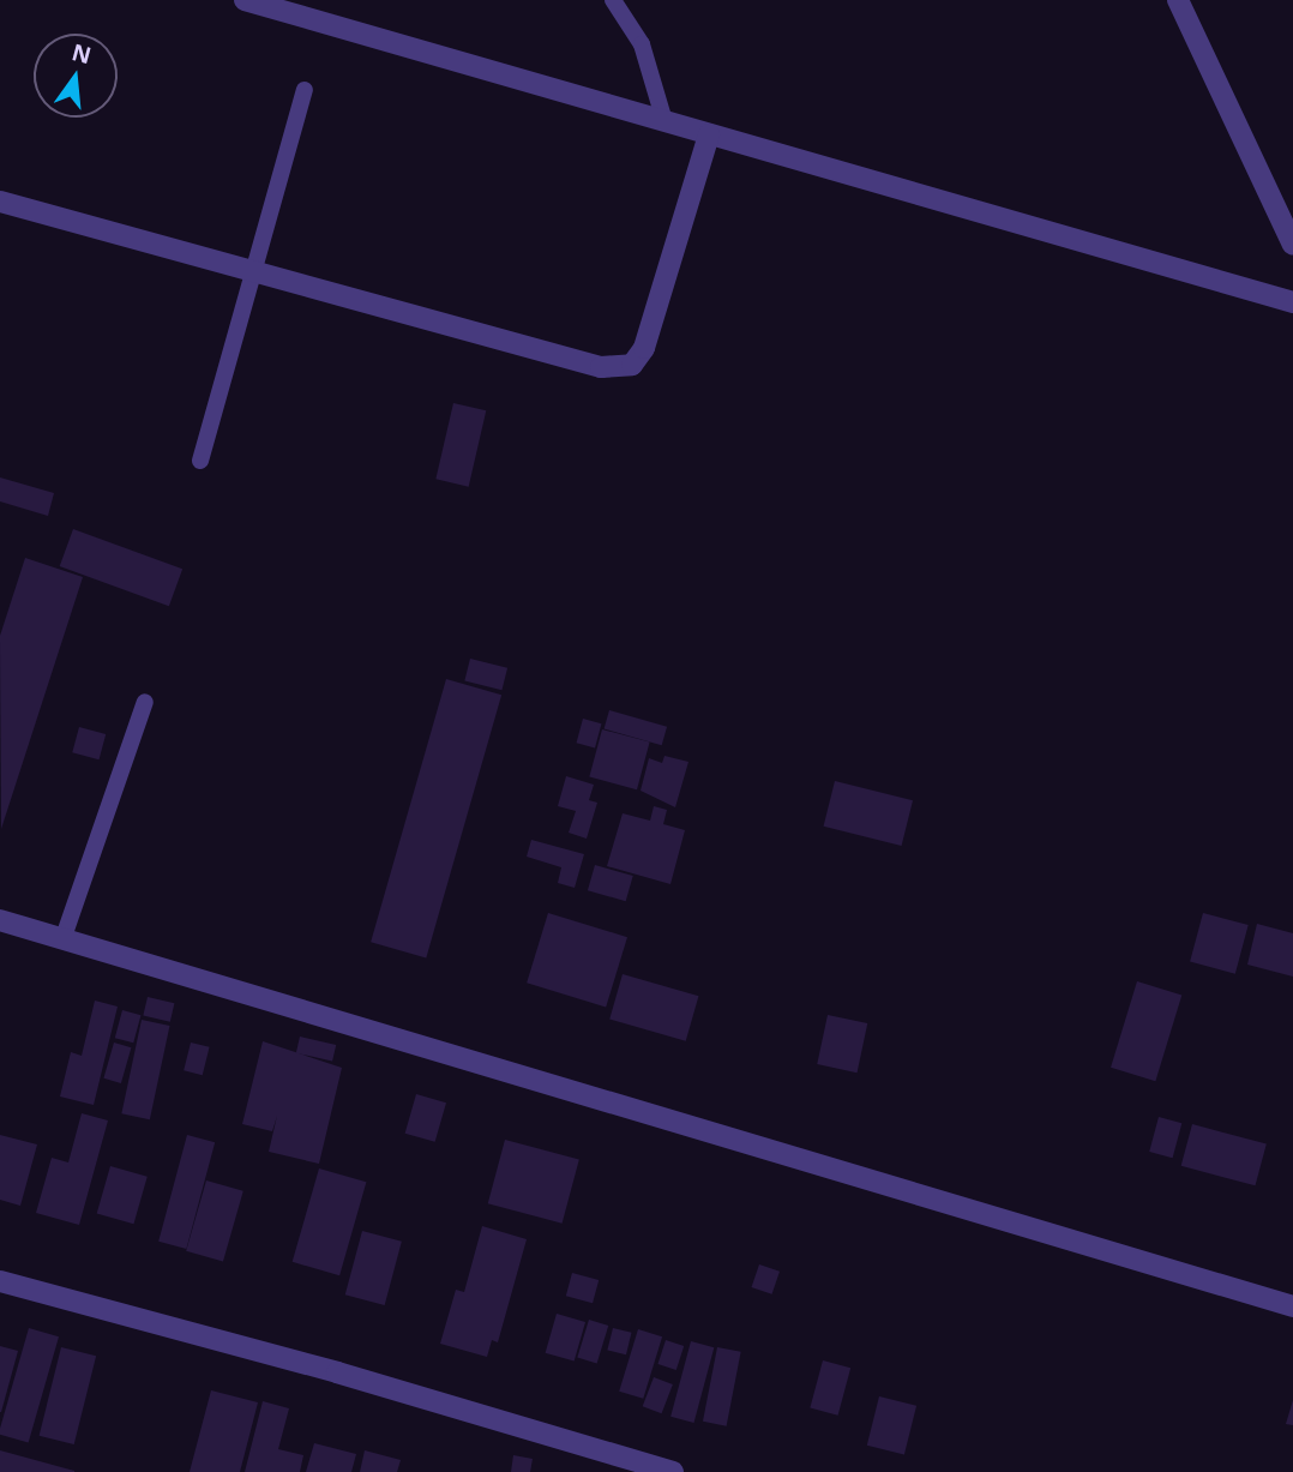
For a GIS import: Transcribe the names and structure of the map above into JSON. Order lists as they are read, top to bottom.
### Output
{
  "north": "top"
}
